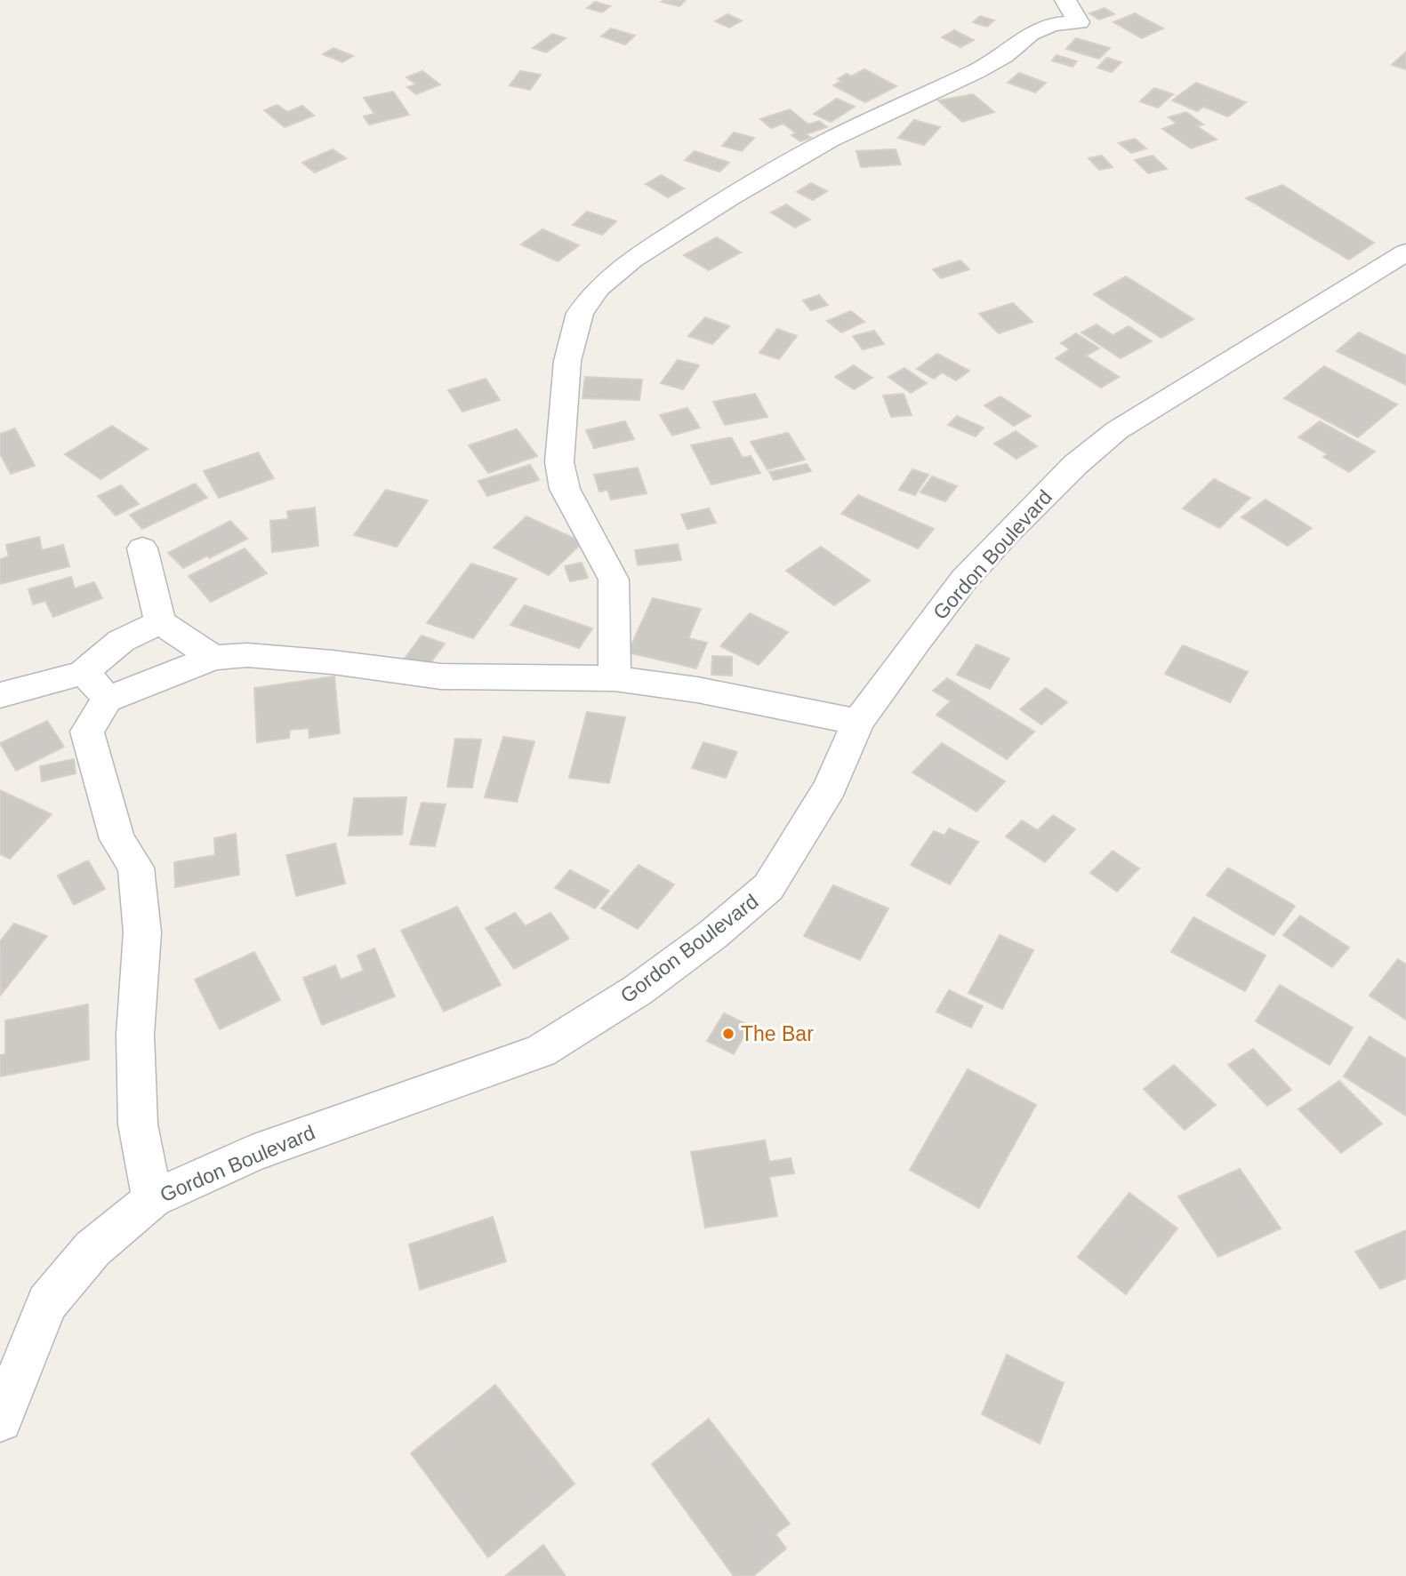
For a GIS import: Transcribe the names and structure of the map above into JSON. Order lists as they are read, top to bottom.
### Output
{
  "streets": {
    "street": ["Gordon Boulevard"]
  },
  "places": ["The Bar"]
}
